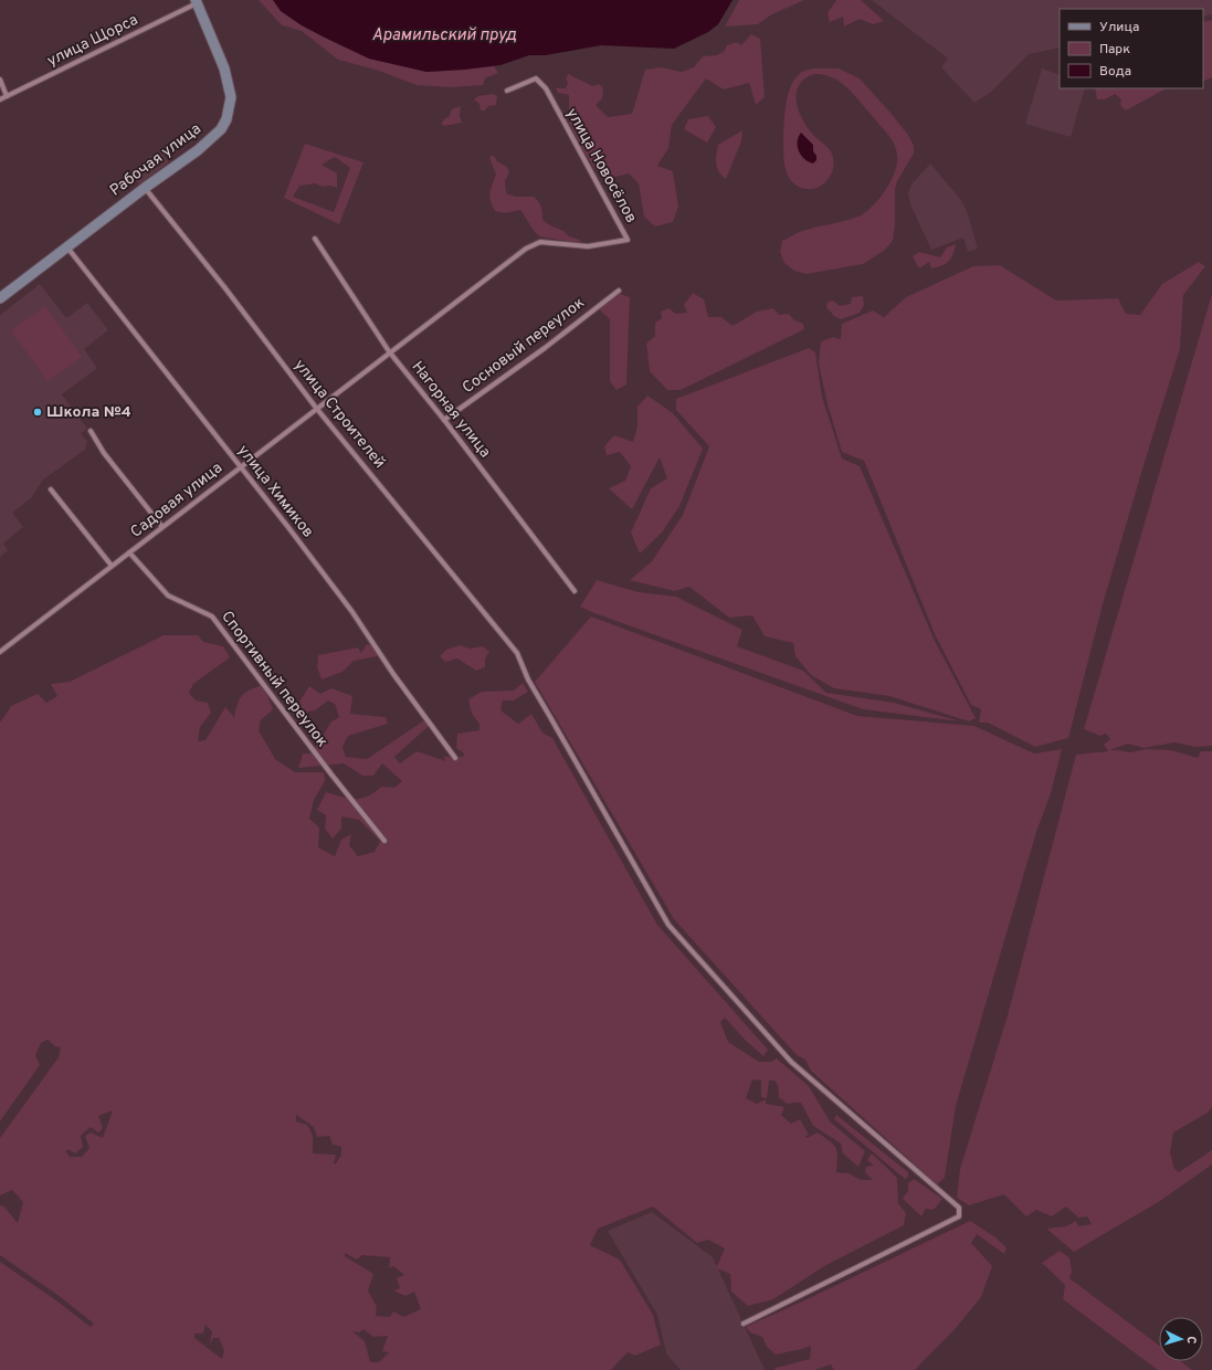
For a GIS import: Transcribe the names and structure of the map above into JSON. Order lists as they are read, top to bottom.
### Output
{
  "streets": {
    "main road": ["Рабочая улица"],
    "street": [
      "улица Щорса",
      "улица Новосёлов",
      "Сосновый переулок",
      "Нагорная улица",
      "улица Строителей",
      "улица Химиков",
      "Садовая улица",
      "Спортивный переулок"
    ]
  },
  "crossings": [
    ["улица Щорса", "Рабочая улица"],
    ["Рабочая улица", "улица Строителей"],
    ["Рабочая улица", "улица Химиков"],
    ["улица Новосёлов", "Нагорная улица"],
    ["улица Новосёлов", "Садовая улица"],
    ["Сосновый переулок", "Нагорная улица"],
    ["Нагорная улица", "Садовая улица"],
    ["улица Строителей", "Садовая улица"],
    ["улица Химиков", "Садовая улица"],
    ["Садовая улица", "Спортивный переулок"]
  ],
  "water": ["Арамильский пруд"],
  "places": ["Школа №4"],
  "legend": ["Улица", "Парк", "Вода"],
  "north": "right"
}
